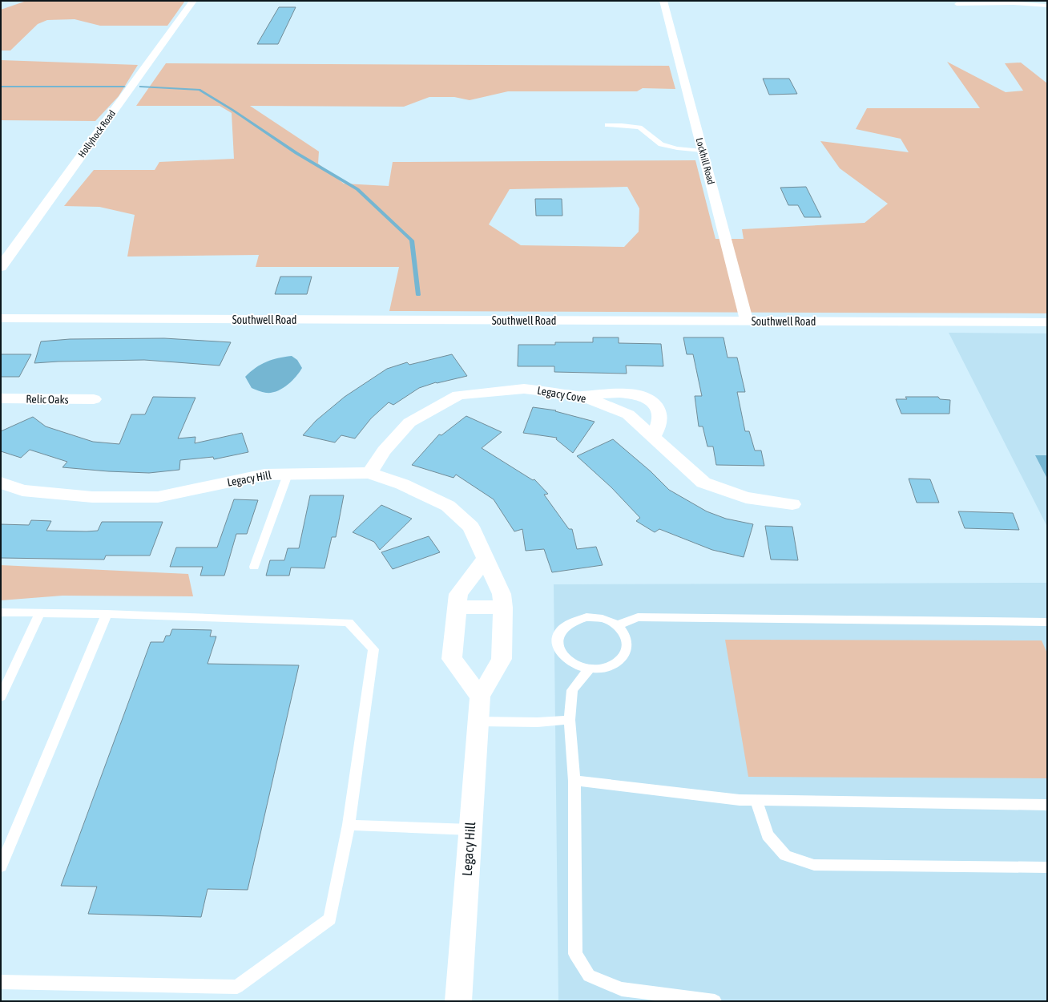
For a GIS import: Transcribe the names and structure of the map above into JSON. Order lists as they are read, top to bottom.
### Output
{
  "streets": {
    "street": [
      "Hollyhock Road",
      "Lockhill Road",
      "Southwell Road",
      "Legacy Cove",
      "Relic Oaks",
      "Legacy Hill"
    ]
  },
  "crossings": [
    ["Lockhill Road", "Southwell Road"],
    ["Legacy Cove", "Legacy Hill"]
  ]
}
